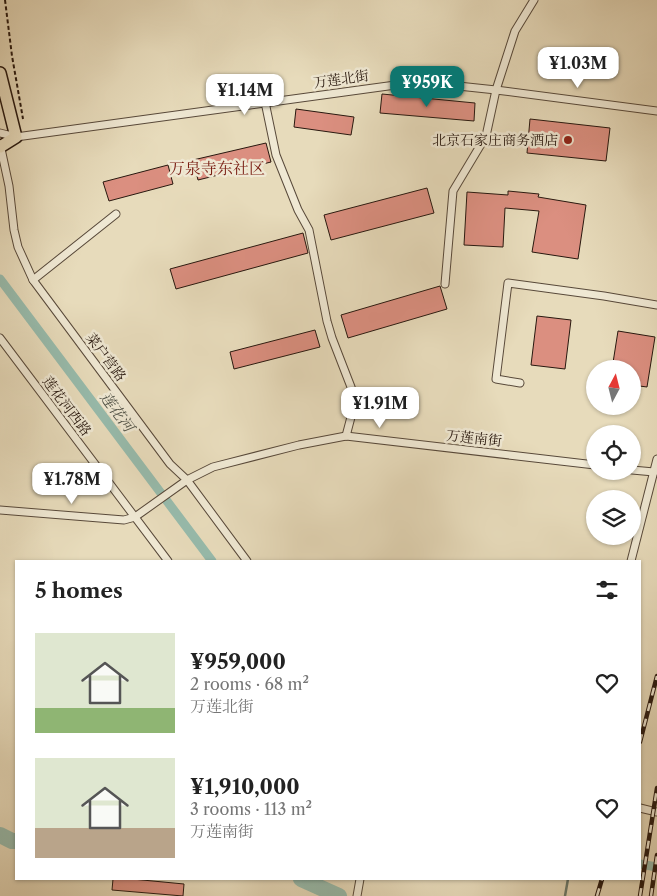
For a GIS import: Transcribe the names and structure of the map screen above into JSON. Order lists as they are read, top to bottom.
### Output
{
  "streets": {
    "street": [
      "万莲北街",
      "菜户营路",
      "莲花河西路",
      "万莲南街"
    ]
  },
  "crossings": [
    ["菜户营路", "万莲南街"],
    ["莲花河西路", "万莲南街"]
  ],
  "districts": ["万泉寺东社区"],
  "water": ["莲花河"],
  "places": ["北京石家庄商务酒店"],
  "north": "top",
  "page": {
    "price": [
      "¥1.03M",
      "¥959K",
      "¥1.14M",
      "¥1.91M",
      "¥1.78M"
    ],
    "heading": "5 homes",
    "list": [
      {
        "name": "¥959,000",
        "note": "2 rooms · 68 m² · 万莲北街"
      },
      {
        "name": "¥1,910,000",
        "note": "3 rooms · 113 m² · 万莲南街"
      }
    ]
  }
}
